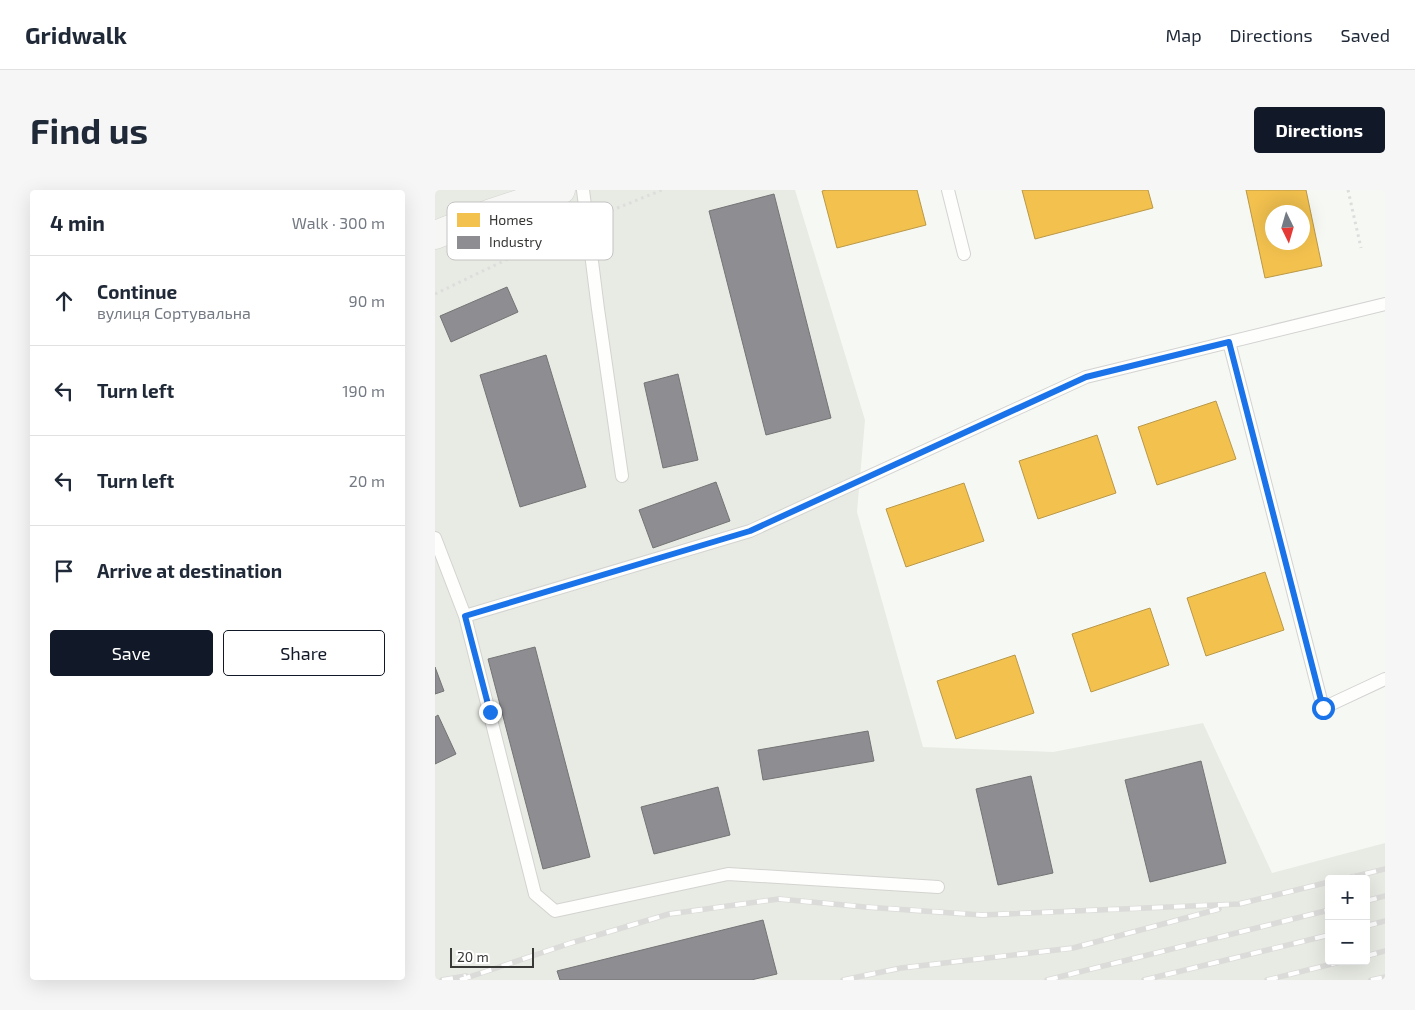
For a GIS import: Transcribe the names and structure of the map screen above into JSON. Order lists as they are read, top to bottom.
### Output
{
  "legend": ["Homes", "Industry"],
  "scale_bar": "20 m",
  "north": "bottom",
  "page": {
    "header": "Gridwalk",
    "nav": ["Map", "Directions", "Saved"],
    "buttons": [
      "Directions",
      ["Save", "Share"]
    ],
    "title": "Find us",
    "heading": ["4 min", "Walk · 300 m"],
    "list": [
      ["Continue", "вулиця Сортувальна", "90 m"],
      ["Turn left", "190 m"],
      ["Turn left", "20 m"],
      "Arrive at destination"
    ],
    "map_buttons": ["+", "−"],
    "scale": "20 m"
  }
}
